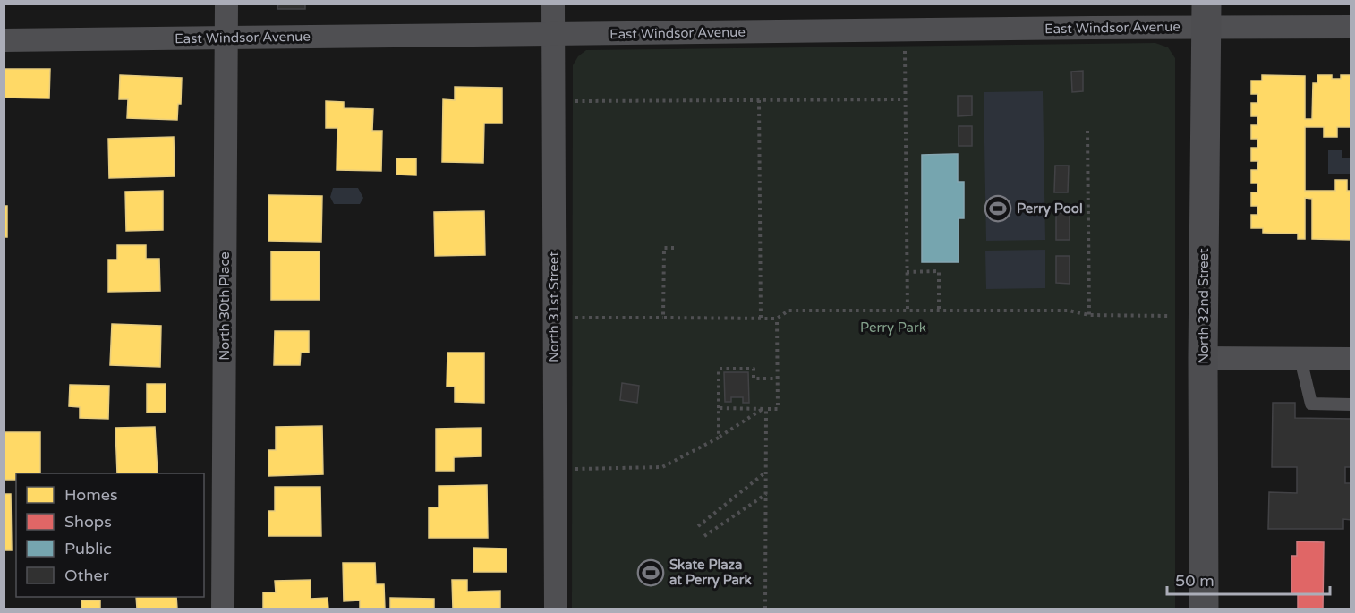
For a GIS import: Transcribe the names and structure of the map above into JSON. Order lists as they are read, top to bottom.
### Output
{
  "streets": {
    "main road": ["North 32nd Street"],
    "street": ["East Windsor Avenue", "North 30th Place", "North 31st Street"]
  },
  "crossings": [
    ["East Windsor Avenue", "North 30th Place"],
    ["East Windsor Avenue", "North 32nd Street"],
    ["East Windsor Avenue", "North 31st Street"]
  ],
  "parks": ["Perry Park"],
  "places": {
    "sports": ["Perry Pool", "Skate Plaza at Perry Park"]
  },
  "legend": [
    "Homes",
    "Shops",
    "Public",
    "Other"
  ],
  "scale_bar": "50 m"
}
